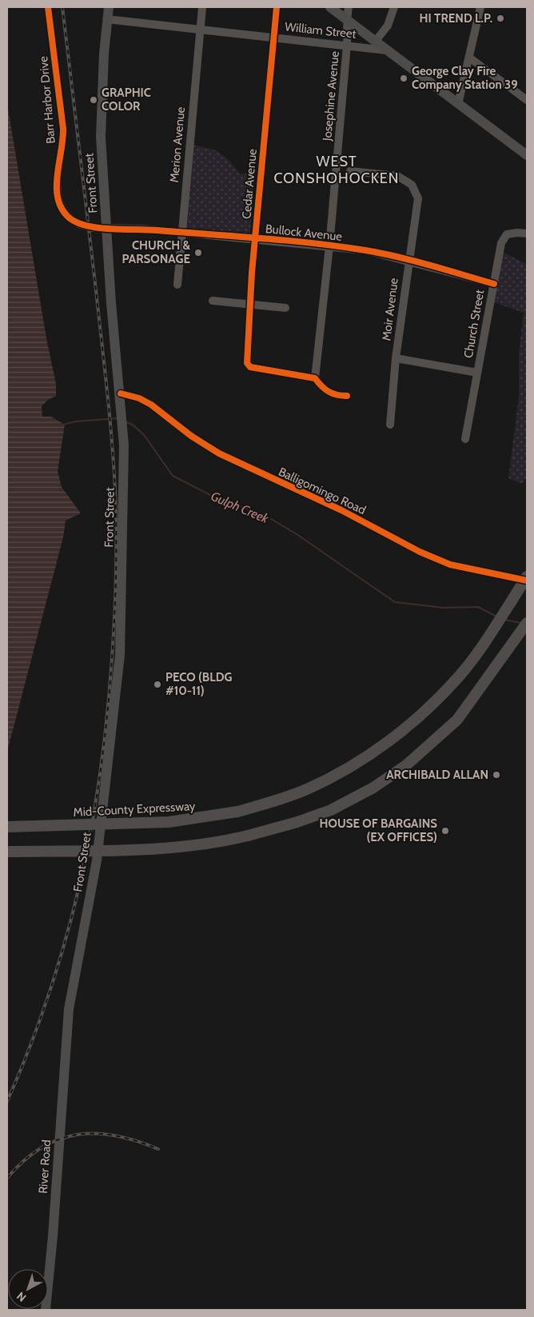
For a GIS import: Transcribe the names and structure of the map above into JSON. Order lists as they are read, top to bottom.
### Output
{
  "streets": {
    "highway": ["Mid-County Expressway"],
    "main road": ["Front Street", "River Road"],
    "street": [
      "William Street",
      "Josephine Avenue",
      "Barr Harbor Drive",
      "Merion Avenue",
      "Cedar Avenue",
      "Bullock Avenue",
      "Moir Avenue",
      "Church Street",
      "Balligomingo Road"
    ]
  },
  "crossings": [
    ["William Street", "Josephine Avenue"],
    ["William Street", "Merion Avenue"],
    ["William Street", "Front Street"],
    ["William Street", "Cedar Avenue"],
    ["Josephine Avenue", "Cedar Avenue"],
    ["Josephine Avenue", "Bullock Avenue"],
    ["Barr Harbor Drive", "Front Street"],
    ["Barr Harbor Drive", "Bullock Avenue"],
    ["Merion Avenue", "Bullock Avenue"],
    ["Front Street", "Bullock Avenue"],
    ["Front Street", "Balligomingo Road"],
    ["Front Street", "River Road"],
    ["Cedar Avenue", "Bullock Avenue"],
    ["Bullock Avenue", "Moir Avenue"],
    ["Bullock Avenue", "Church Street"]
  ],
  "districts": ["WEST CONSHOHOCKEN"],
  "water": ["Gulph Creek"],
  "places": [
    "HI TREND L.P.",
    "George Clay Fire Company Station 39",
    "GRAPHIC COLOR",
    "CHURCH & PARSONAGE",
    "PECO (BLDG #10-11)",
    "ARCHIBALD ALLAN",
    "HOUSE OF BARGAINS (EX OFFICES)"
  ],
  "north": "bottom left"
}
